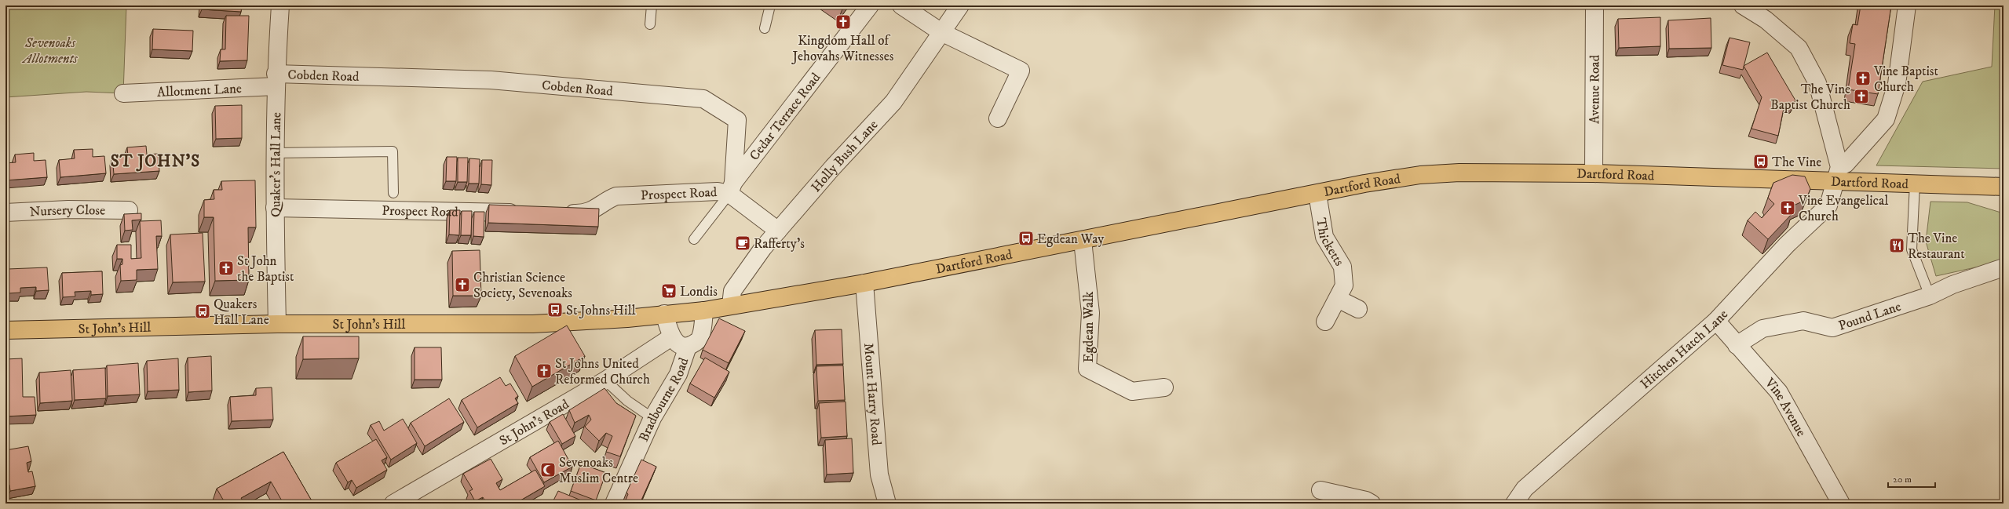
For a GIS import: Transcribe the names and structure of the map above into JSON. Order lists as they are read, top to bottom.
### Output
{
  "streets": {
    "main road": ["Dartford Road", "St John's Hill"],
    "street": [
      "Cobden Road",
      "Allotment Lane",
      "Avenue Road",
      "Cedar Terrace Road",
      "Holly Bush Lane",
      "Quaker's Hall Lane",
      "Prospect Road",
      "Nursery Close",
      "Thicketts",
      "Pound Lane",
      "Egdean Walk",
      "Hitchen Hatch Lane",
      "Mount Harry Road",
      "Bradbourne Road",
      "Vine Avenue",
      "St John's Road"
    ]
  },
  "crossings": [
    ["Cobden Road", "Allotment Lane"],
    ["Cobden Road", "Cedar Terrace Road"],
    ["Cobden Road", "Quaker's Hall Lane"],
    ["Cobden Road", "Prospect Road"],
    ["Allotment Lane", "Quaker's Hall Lane"],
    ["Avenue Road", "Dartford Road"],
    ["Cedar Terrace Road", "Prospect Road"],
    ["Holly Bush Lane", "Dartford Road"],
    ["Holly Bush Lane", "St John's Hill"],
    ["Quaker's Hall Lane", "Prospect Road"],
    ["Quaker's Hall Lane", "St John's Hill"],
    ["Dartford Road", "Thicketts"],
    ["Dartford Road", "St John's Hill"],
    ["Dartford Road", "Egdean Walk"],
    ["Dartford Road", "Hitchen Hatch Lane"],
    ["Dartford Road", "Mount Harry Road"],
    ["Pound Lane", "Vine Avenue"],
    ["Hitchen Hatch Lane", "Vine Avenue"]
  ],
  "districts": ["ST JOHN'S"],
  "parks": ["Sevenoaks Allotments"],
  "places": {
    "church": [
      "Kingdom Hall of Jehovahs Witnesses",
      "Vine Baptist Church",
      "The Vine Baptist Church",
      "Vine Evangelical Church",
      "St John the Baptist",
      "Christian Science Society, Sevenoaks",
      "St Johns United Reformed Church"
    ],
    "bus stop": [
      "The Vine",
      "Egdean Way",
      "St Johns Hill",
      "Quakers Hall Lane"
    ],
    "cafe": ["Rafferty's"],
    "restaurant": ["The Vine Restaurant"],
    "supermarket": ["Londis"],
    "mosque": ["Sevenoaks Muslim Centre"]
  },
  "scale_bar": "20 m"
}
